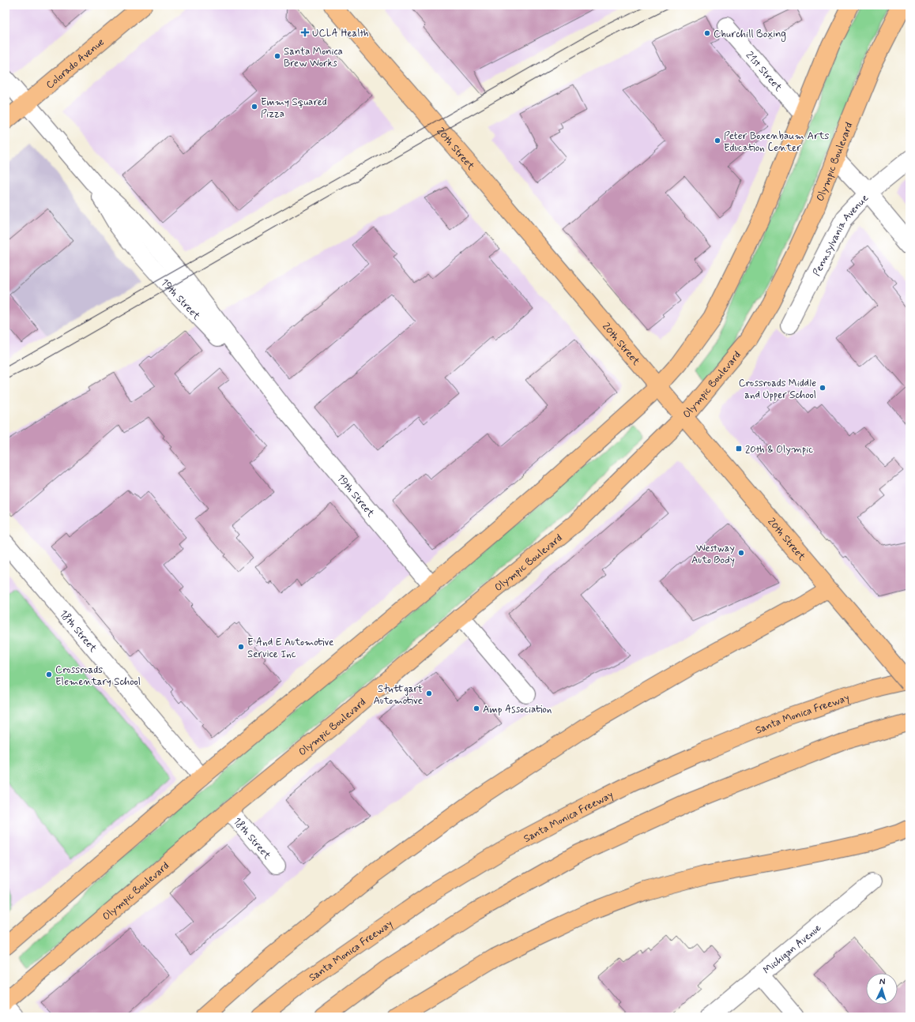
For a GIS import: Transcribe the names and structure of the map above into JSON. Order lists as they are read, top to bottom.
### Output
{
  "streets": {
    "main road": [
      "Colorado Avenue",
      "20th Street",
      "Olympic Boulevard",
      "Santa Monica Freeway"
    ],
    "street": [
      "21st Street",
      "Pennsylvania Avenue",
      "19th Street",
      "18th Street",
      "Michigan Avenue"
    ]
  },
  "crossings": [
    ["Colorado Avenue", "19th Street"],
    ["20th Street", "Olympic Boulevard"],
    ["Olympic Boulevard", "18th Street"]
  ],
  "places": {
    "health": ["UCLA Health"],
    "other": [
      "Churchill Boxing",
      "Santa Monica Brew Works",
      "Emmy Squared Pizza",
      "Peter Boxenbaum Arts Education Center",
      "Crossroads Middle and Upper School",
      "Westway Auto Body",
      "E And E Automotive Service Inc",
      "Crossroads Elementary School",
      "Stuttgart Automotive",
      "Amp Association"
    ],
    "transit": ["20th & Olympic"]
  },
  "north": "top"
}
